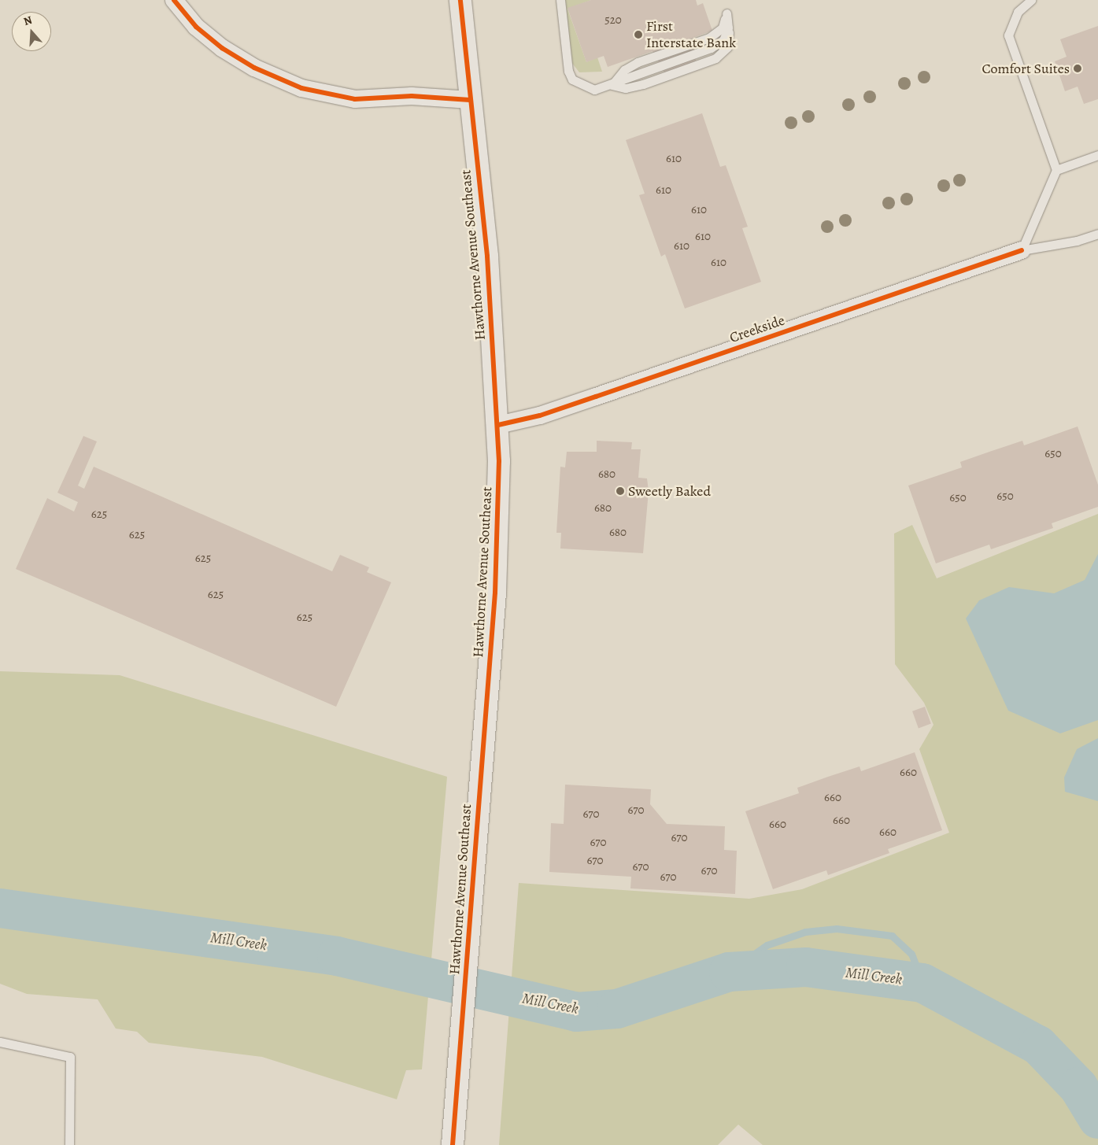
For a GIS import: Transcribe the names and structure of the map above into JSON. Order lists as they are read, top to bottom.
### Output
{
  "streets": {
    "main road": ["Hawthorne Avenue Southeast"],
    "street": ["Creekside"]
  },
  "crossings": [
    ["Hawthorne Avenue Southeast", "Creekside"]
  ],
  "water": ["Mill Creek"],
  "places": ["First Interstate Bank", "Comfort Suites", "Sweetly Baked"],
  "house_numbers": [
    "520",
    "610",
    "610",
    "610",
    "610",
    "610",
    "610",
    "650",
    "680",
    "650",
    "650",
    "680",
    "625",
    "680",
    "625",
    "625",
    "625",
    "625",
    "660",
    "660",
    "670",
    "670",
    "660",
    "660",
    "660",
    "670",
    "670",
    "670",
    "670",
    "670",
    "670"
  ],
  "north": "top"
}
